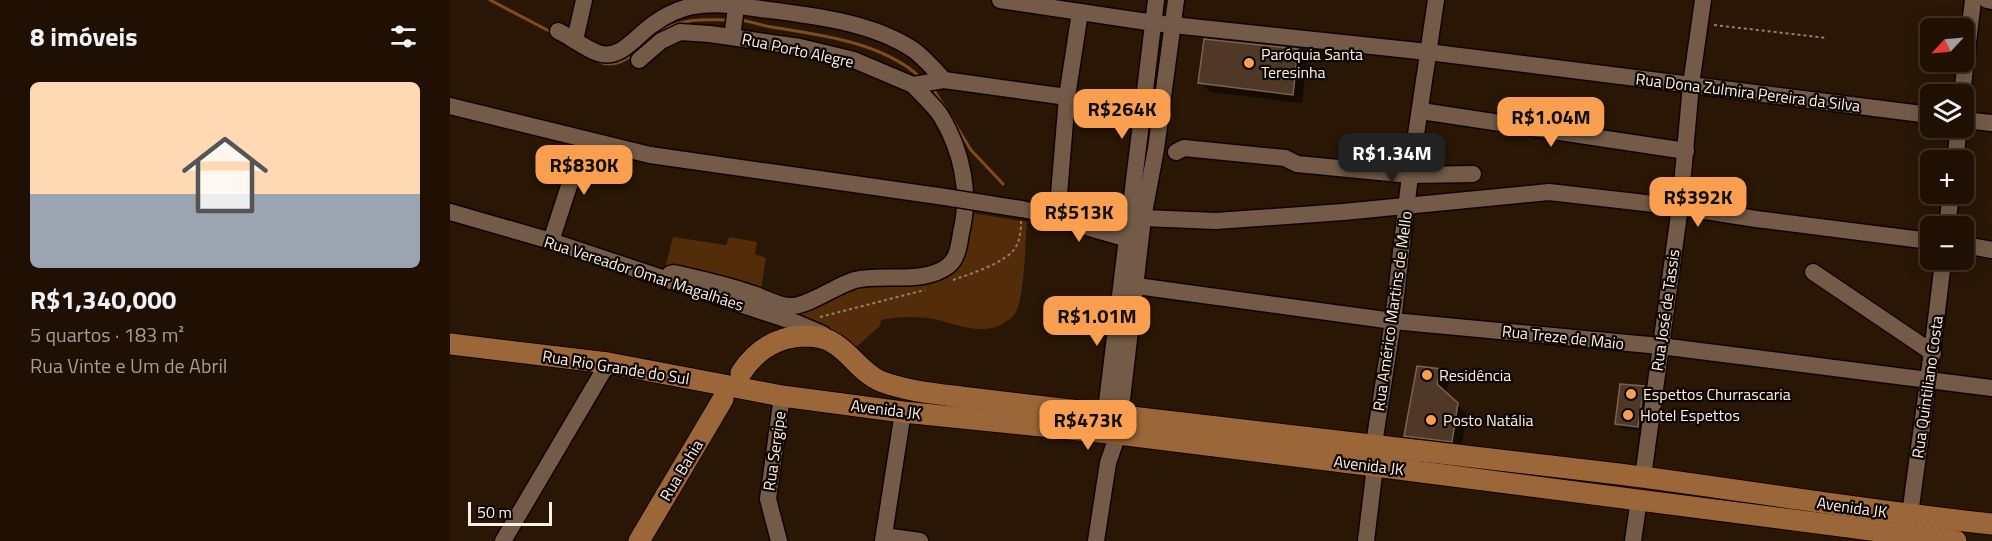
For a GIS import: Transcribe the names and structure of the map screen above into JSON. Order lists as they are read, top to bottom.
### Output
{
  "streets": {
    "main road": ["Rua Rio Grande do Sul", "Avenida JK", "Rua Bahia"],
    "street": [
      "Rua Porto Alegre",
      "Rua Dona Zulmira Pereira da Silva",
      "Rua Vereador Omar Magalhães",
      "Rua José de Tassis",
      "Rua Américo Martins de Mello",
      "Rua Treze de Maio",
      "Rua Quintiliano Costa",
      "Rua Sergipe"
    ]
  },
  "crossings": [
    ["Rua Dona Zulmira Pereira da Silva", "Rua José de Tassis"],
    ["Rua Dona Zulmira Pereira da Silva", "Rua Américo Martins de Mello"],
    ["Rua Vereador Omar Magalhães", "Avenida JK"],
    ["Rua José de Tassis", "Rua Treze de Maio"],
    ["Rua José de Tassis", "Avenida JK"],
    ["Rua Américo Martins de Mello", "Rua Treze de Maio"],
    ["Rua Américo Martins de Mello", "Avenida JK"],
    ["Rua Treze de Maio", "Rua Quintiliano Costa"],
    ["Rua Rio Grande do Sul", "Avenida JK"],
    ["Rua Rio Grande do Sul", "Rua Sergipe"],
    ["Rua Quintiliano Costa", "Avenida JK"],
    ["Avenida JK", "Rua Sergipe"]
  ],
  "places": [
    "Paróquia Santa Teresinha",
    "Residência",
    "Espettos Churrascaria",
    "Hotel Espettos",
    "Posto Natália"
  ],
  "scale_bar": "50 m",
  "north": "bottom left",
  "page": {
    "heading": "8 imóveis",
    "map_buttons": ["+", "−"],
    "list": [
      {
        "name": "R$1,340,000",
        "note": "5 quartos · 183 m² · Rua Vinte e Um de Abril"
      }
    ],
    "price": [
      "R$264K",
      "R$1.04M",
      "R$1.34M",
      "R$830K",
      "R$392K",
      "R$513K",
      "R$1.01M",
      "R$473K"
    ],
    "scale": "50 m"
  }
}
